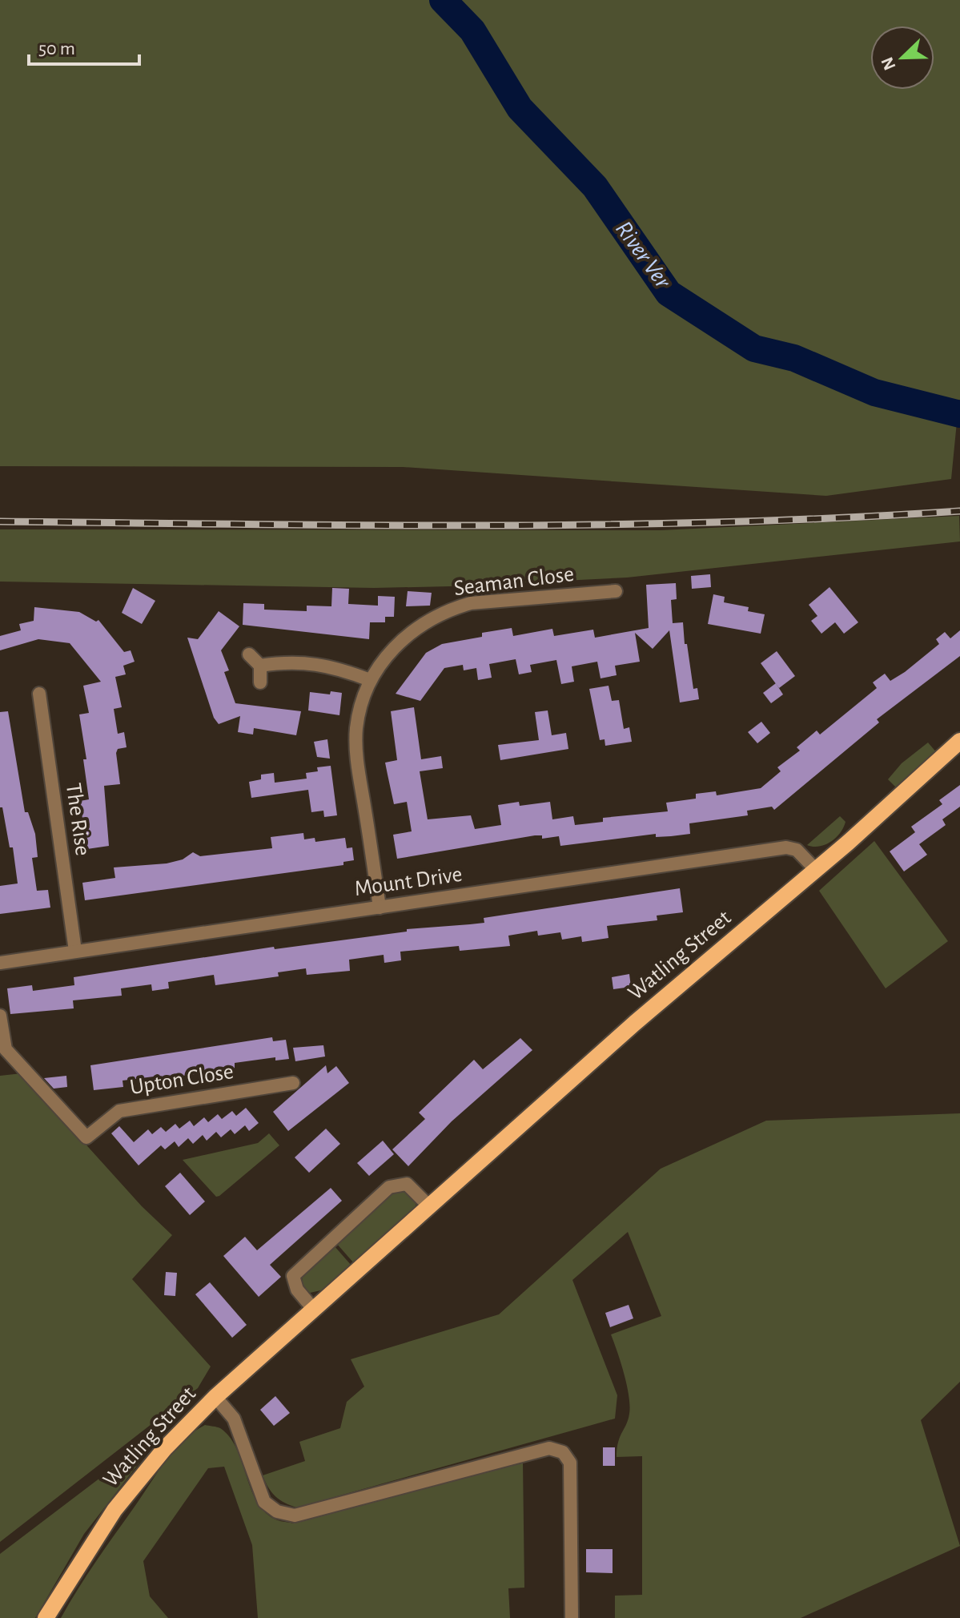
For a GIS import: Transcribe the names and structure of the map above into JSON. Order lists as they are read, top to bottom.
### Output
{
  "streets": {
    "main road": ["Watling Street"],
    "street": [
      "Seaman Close",
      "The Rise",
      "Mount Drive",
      "Upton Close"
    ]
  },
  "crossings": [
    ["Seaman Close", "Mount Drive"],
    ["The Rise", "Mount Drive"],
    ["Mount Drive", "Watling Street"]
  ],
  "water": ["River Ver"],
  "scale_bar": "50 m",
  "north": "bottom left"
}
